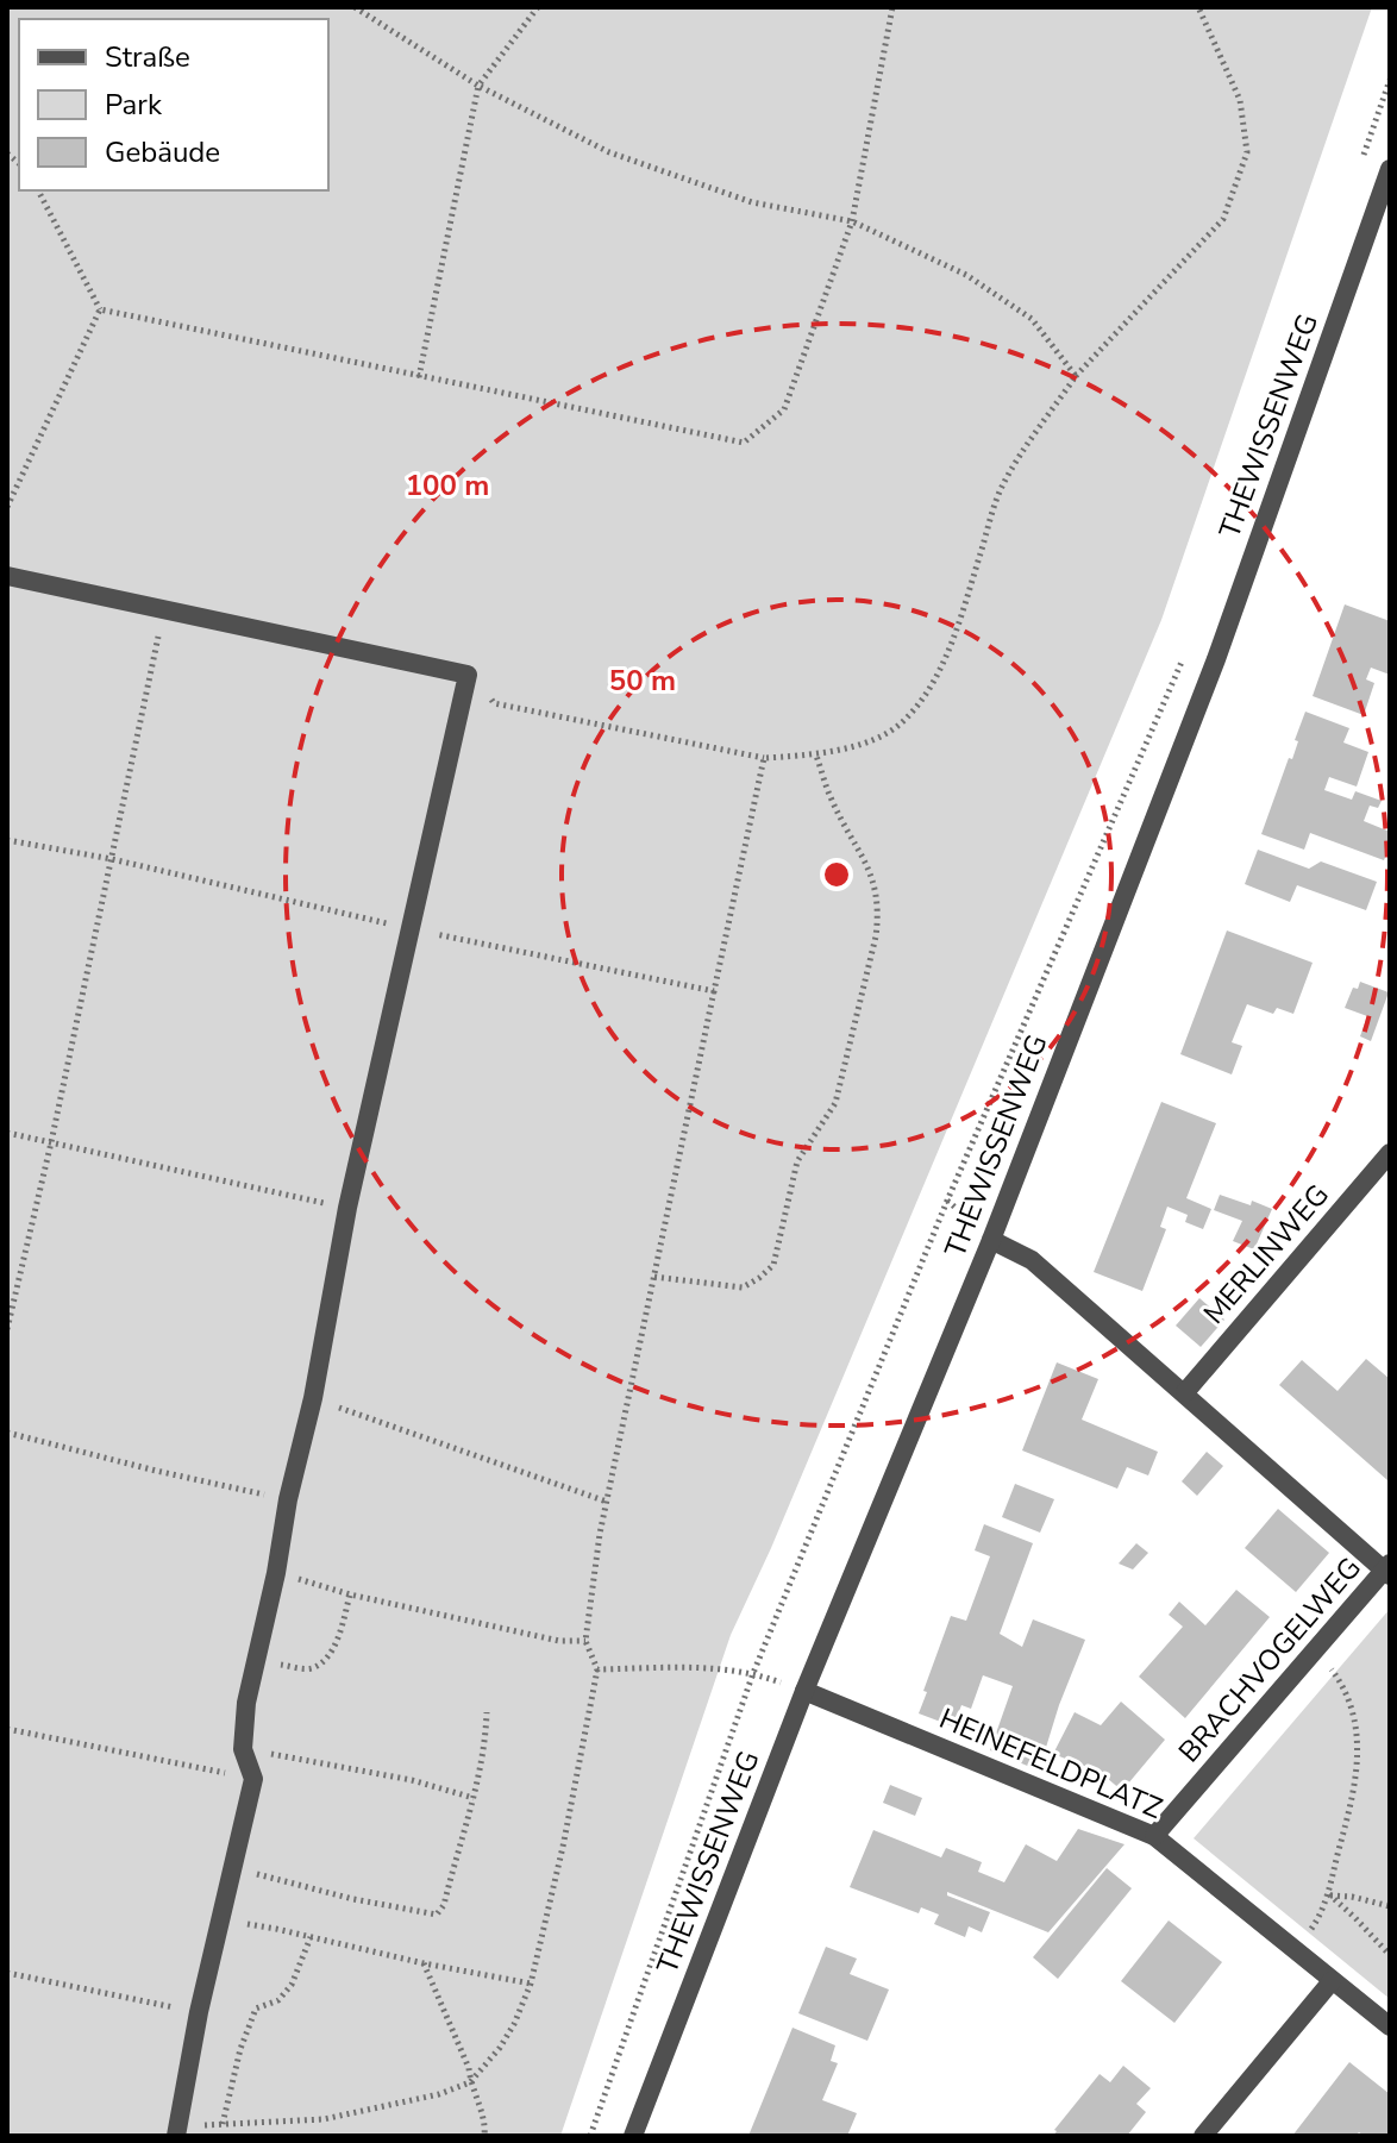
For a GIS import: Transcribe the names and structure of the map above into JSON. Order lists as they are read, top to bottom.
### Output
{
  "streets": {
    "street": [
      "THEWISSENWEG",
      "MERLINWEG",
      "BRACHVOGELWEG",
      "HEINEFELDPLATZ"
    ]
  },
  "crossings": [
    ["THEWISSENWEG", "HEINEFELDPLATZ"],
    ["BRACHVOGELWEG", "HEINEFELDPLATZ"]
  ],
  "legend": ["Straße", "Park", "Gebäude"],
  "rings": ["100 m", "50 m"]
}
